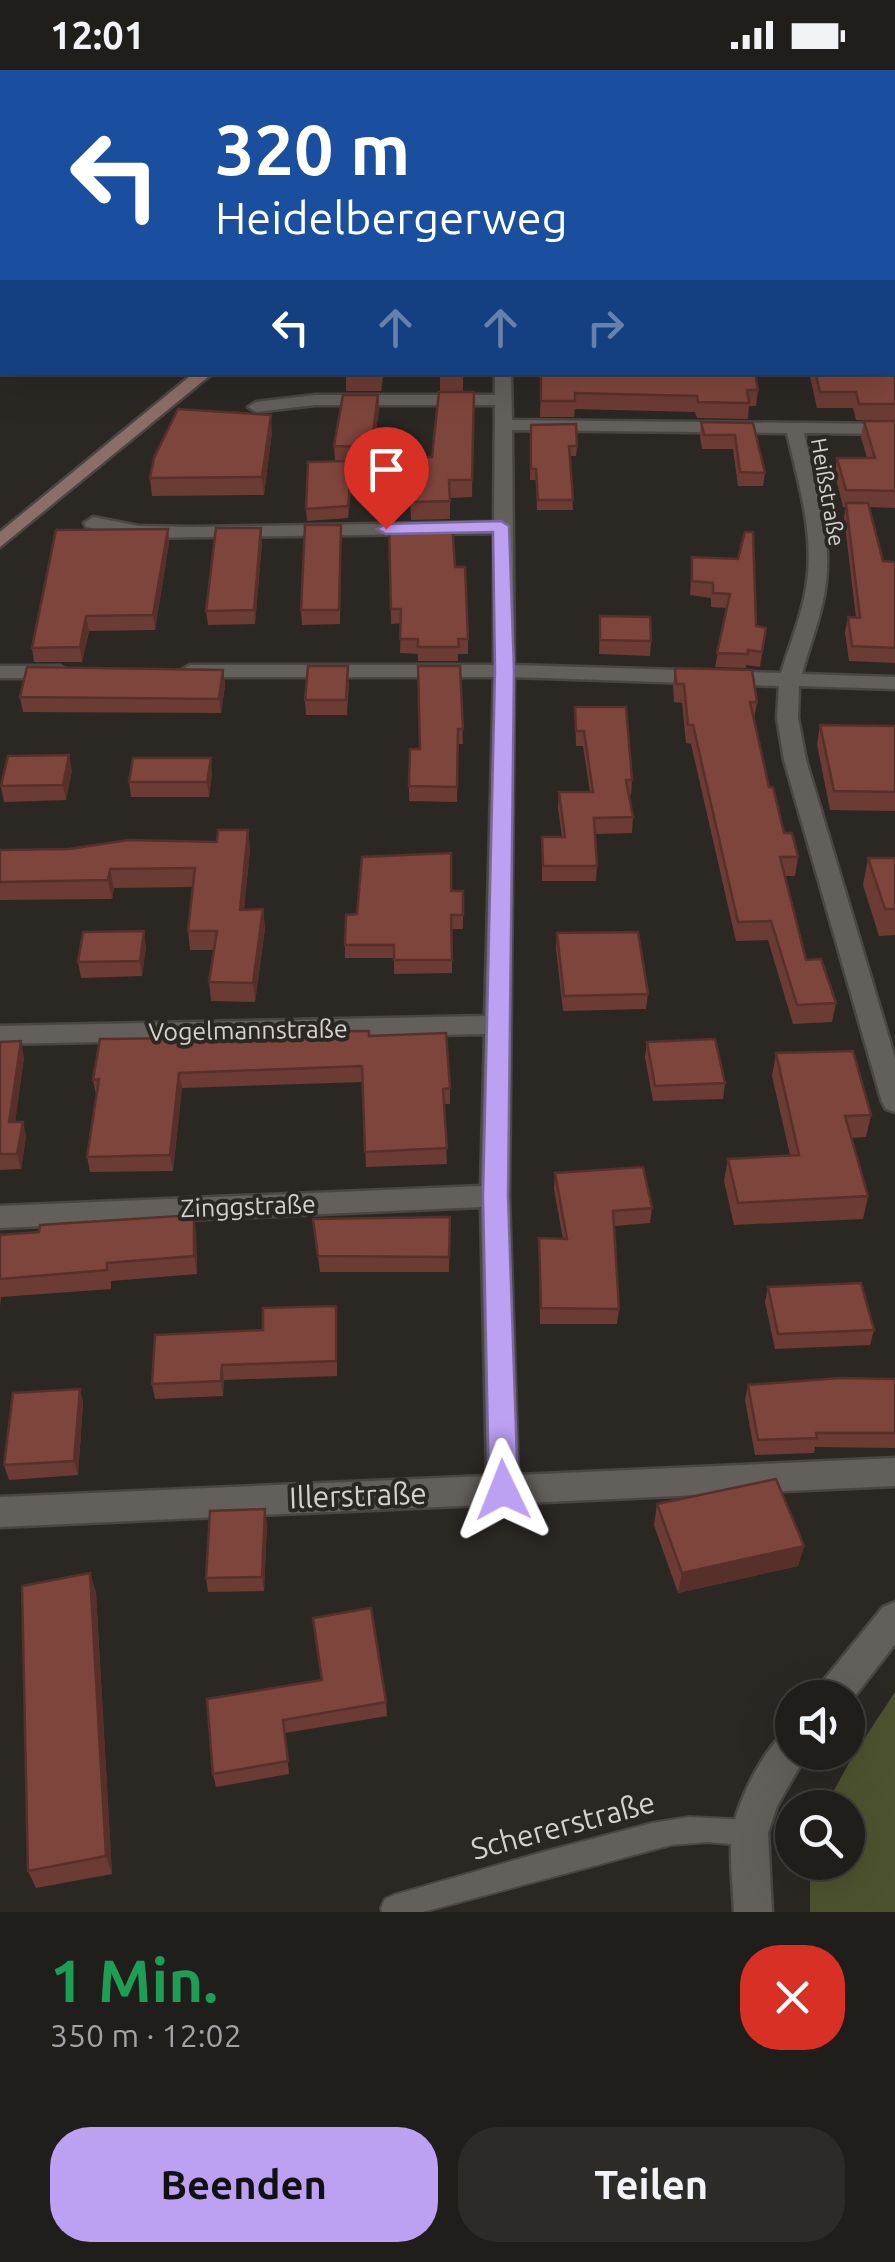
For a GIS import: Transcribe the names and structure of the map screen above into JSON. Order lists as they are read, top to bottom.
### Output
{
  "streets": {
    "street": [
      "Heißstraße",
      "Vogelmannstraße",
      "Zinggstraße",
      "Illerstraße"
    ],
    "lane": ["Schererstraße"]
  },
  "page": {
    "status": "12:01",
    "turn": ["320 m", "Heidelbergerweg"],
    "heading": ["1 Min.", "350 m · 12:02"],
    "buttons": ["Beenden", "Teilen"]
  }
}
